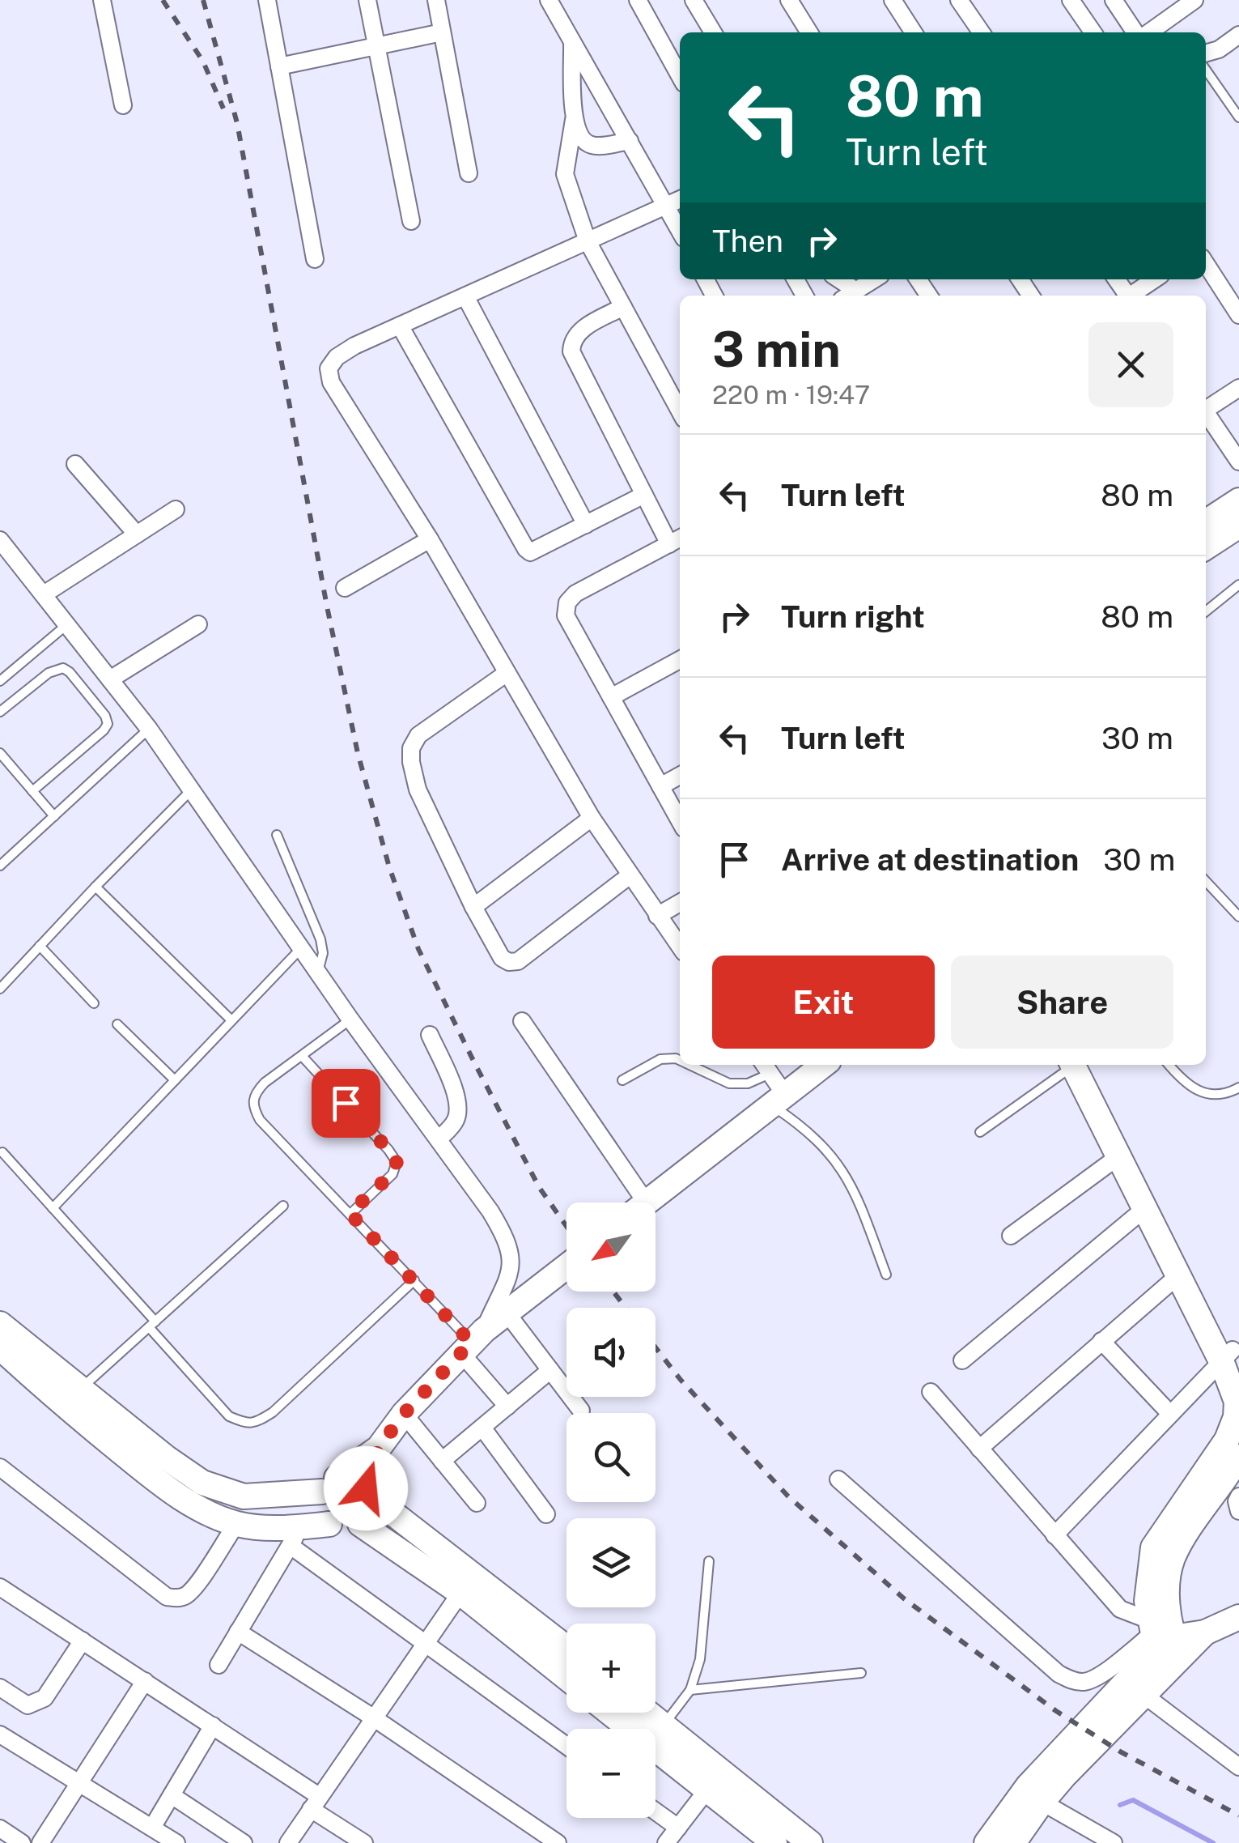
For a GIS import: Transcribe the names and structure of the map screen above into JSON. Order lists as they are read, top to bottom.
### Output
{
  "north": "bottom left",
  "page": {
    "turn": ["80 m", "Turn left"],
    "then": "Then",
    "heading": ["3 min", "220 m · 19:47"],
    "list": [
      {
        "name": "Turn left",
        "value": "80 m"
      },
      {
        "name": "Turn right",
        "value": "80 m"
      },
      {
        "name": "Turn left",
        "value": "30 m"
      },
      {
        "name": "Arrive at destination",
        "value": "30 m"
      }
    ],
    "buttons": ["Exit", "Share"],
    "map_buttons": ["+", "−"]
  }
}
